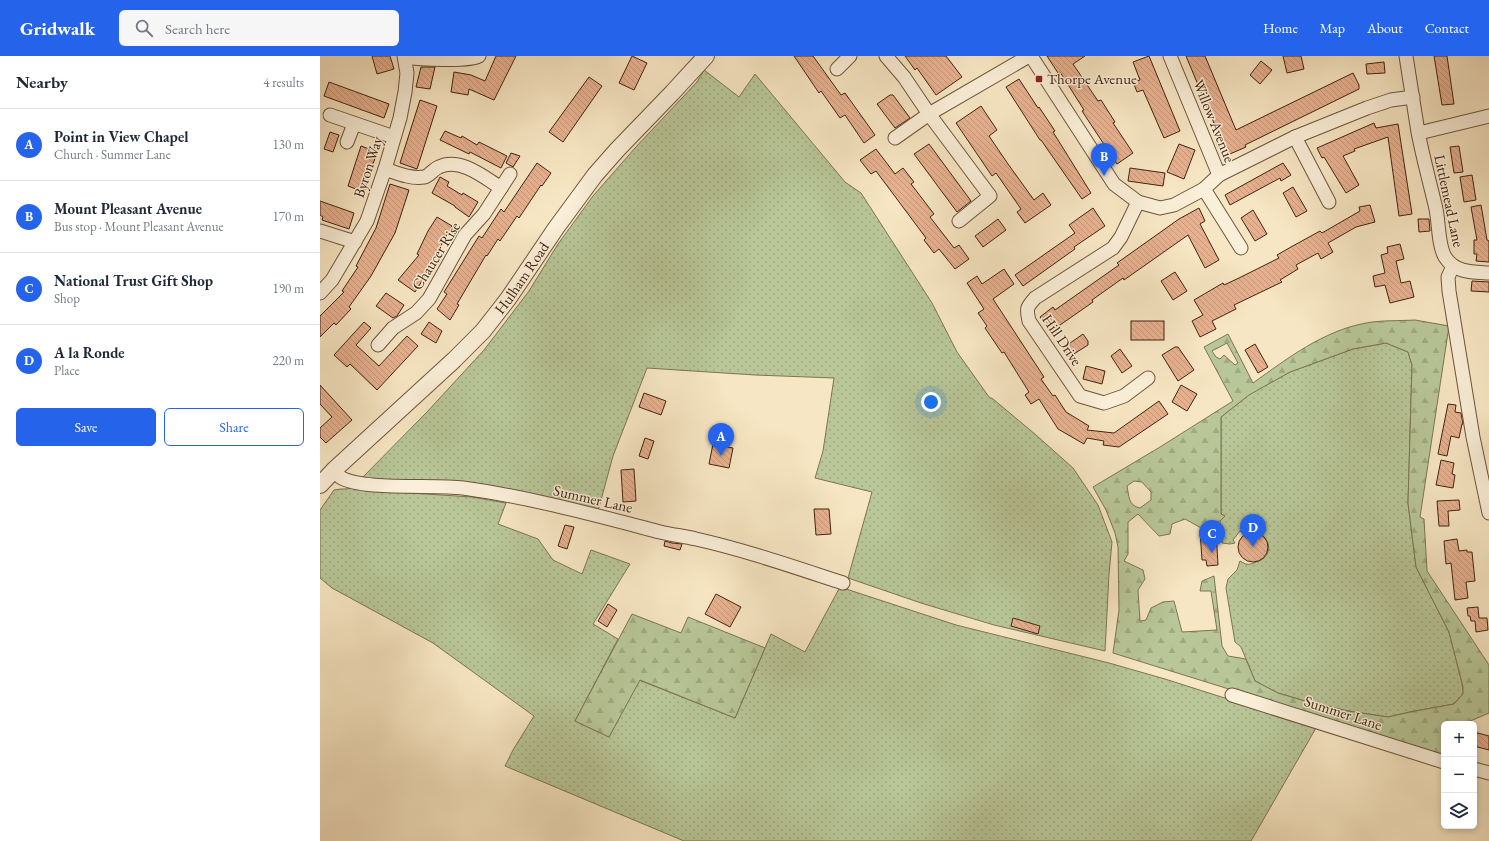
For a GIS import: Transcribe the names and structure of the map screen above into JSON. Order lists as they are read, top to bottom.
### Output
{
  "streets": {
    "street": [
      "Willow Avenue",
      "Byron Way",
      "Littlemead Lane",
      "Chaucer Rise",
      "Hulham Road",
      "Hill Drive",
      "Summer Lane"
    ]
  },
  "crossings": [
    ["Hulham Road", "Summer Lane"]
  ],
  "places": {
    "transit": ["Thorpe Avenue"]
  },
  "page": {
    "header": "Gridwalk",
    "search": "Search here",
    "nav": [
      "Home",
      "Map",
      "About",
      "Contact"
    ],
    "heading": ["Nearby", "4 results"],
    "list": [
      {
        "mark": "A",
        "name": "Point in View Chapel",
        "note": "Church · Summer Lane",
        "value": "130 m"
      },
      {
        "mark": "B",
        "name": "Mount Pleasant Avenue",
        "note": "Bus stop · Mount Pleasant Avenue",
        "value": "170 m"
      },
      {
        "mark": "C",
        "name": "National Trust Gift Shop",
        "note": "Shop",
        "value": "190 m"
      },
      {
        "mark": "D",
        "name": "A la Ronde",
        "note": "Place",
        "value": "220 m"
      }
    ],
    "pins": [
      "B",
      "A",
      "D",
      "C"
    ],
    "buttons": ["Save", "Share"],
    "map_buttons": ["+", "−"]
  }
}
